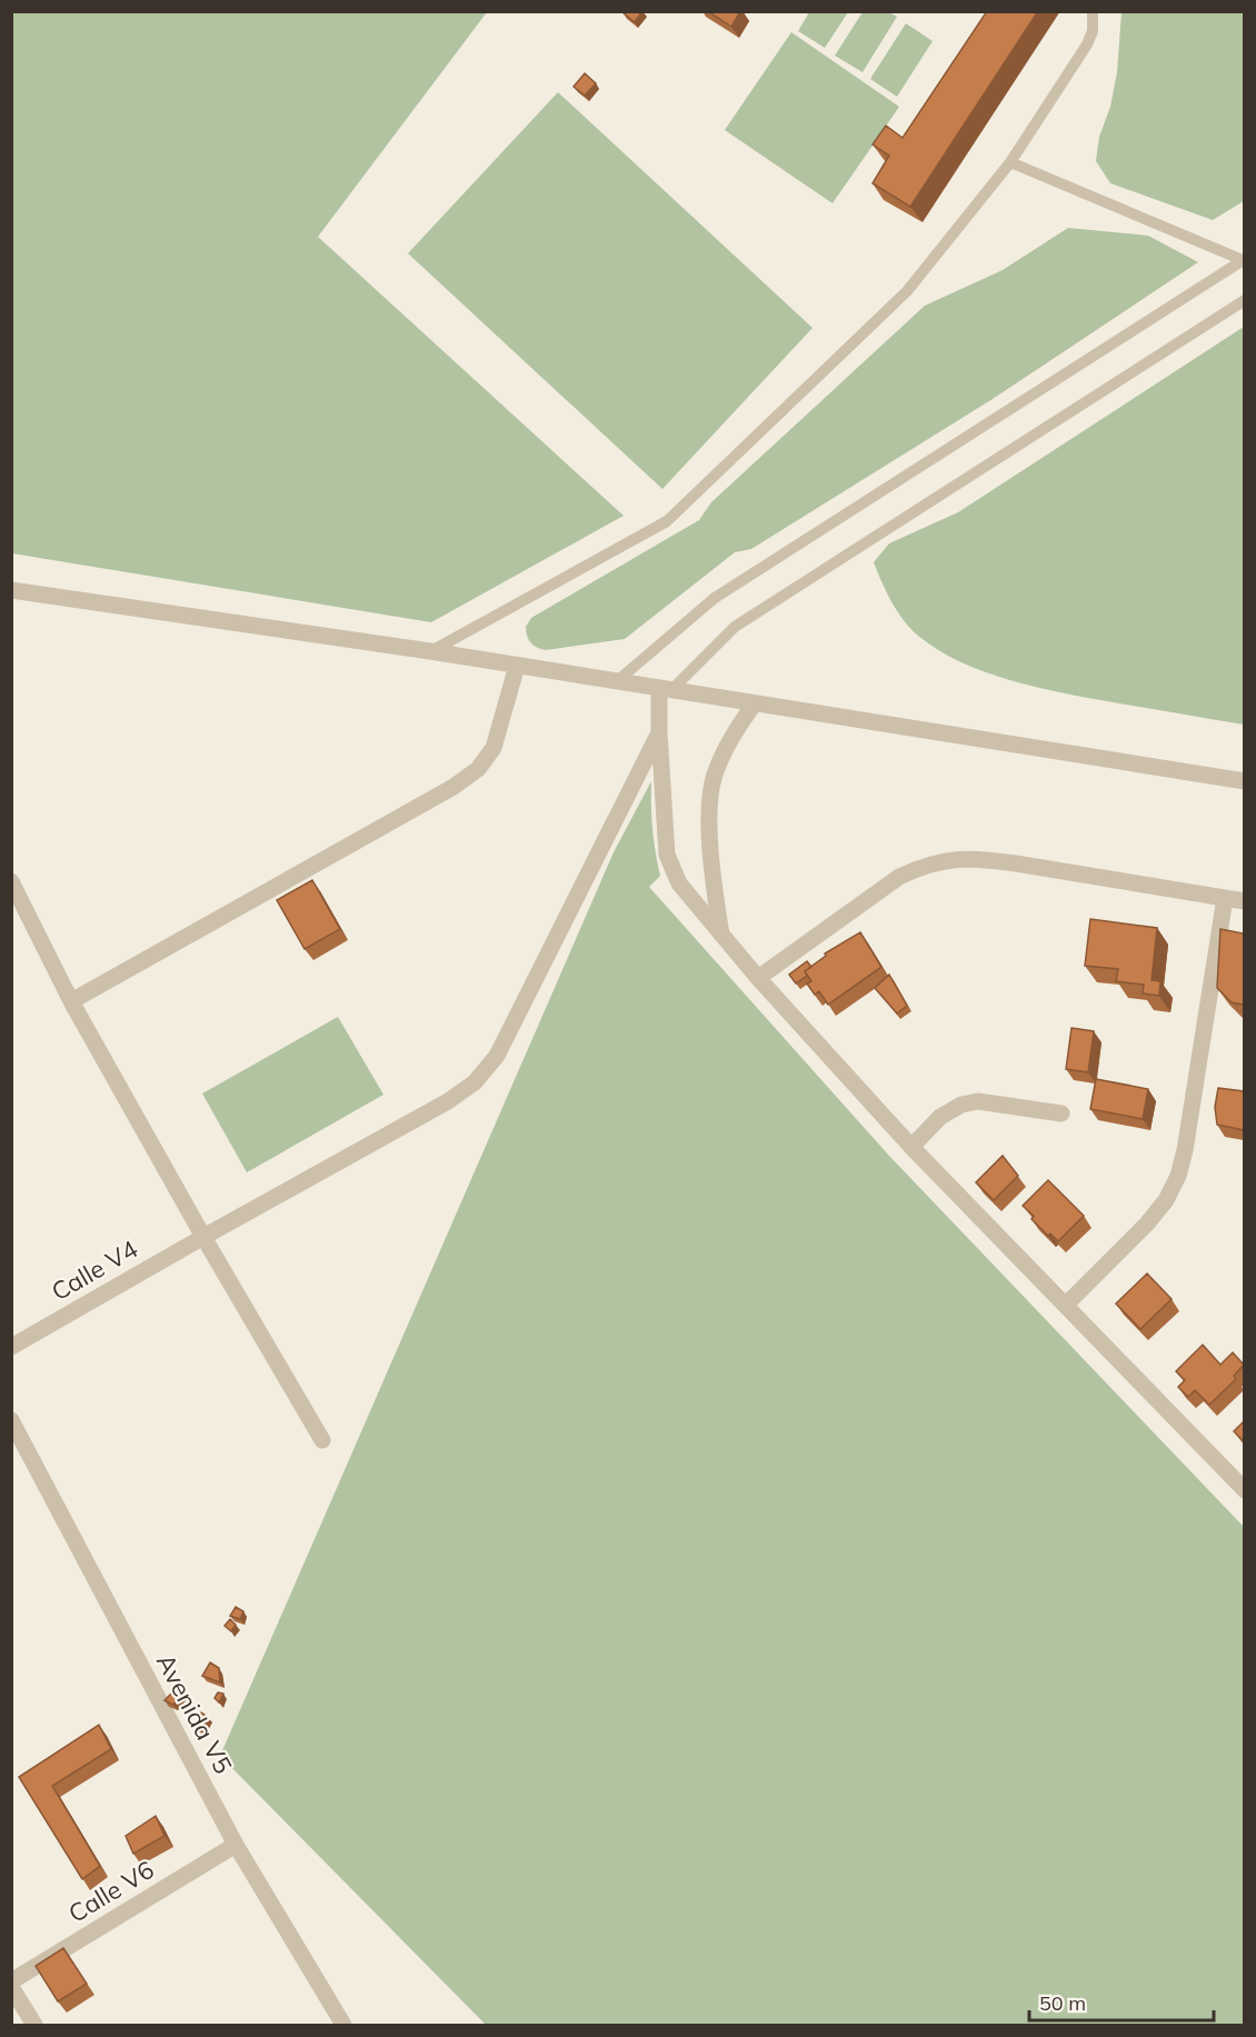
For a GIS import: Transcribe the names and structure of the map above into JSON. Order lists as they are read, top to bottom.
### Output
{
  "streets": {
    "street": ["Calle V4", "Avenida V5", "Calle V6"]
  },
  "crossings": [
    ["Avenida V5", "Calle V6"]
  ],
  "scale_bar": "50 m"
}
